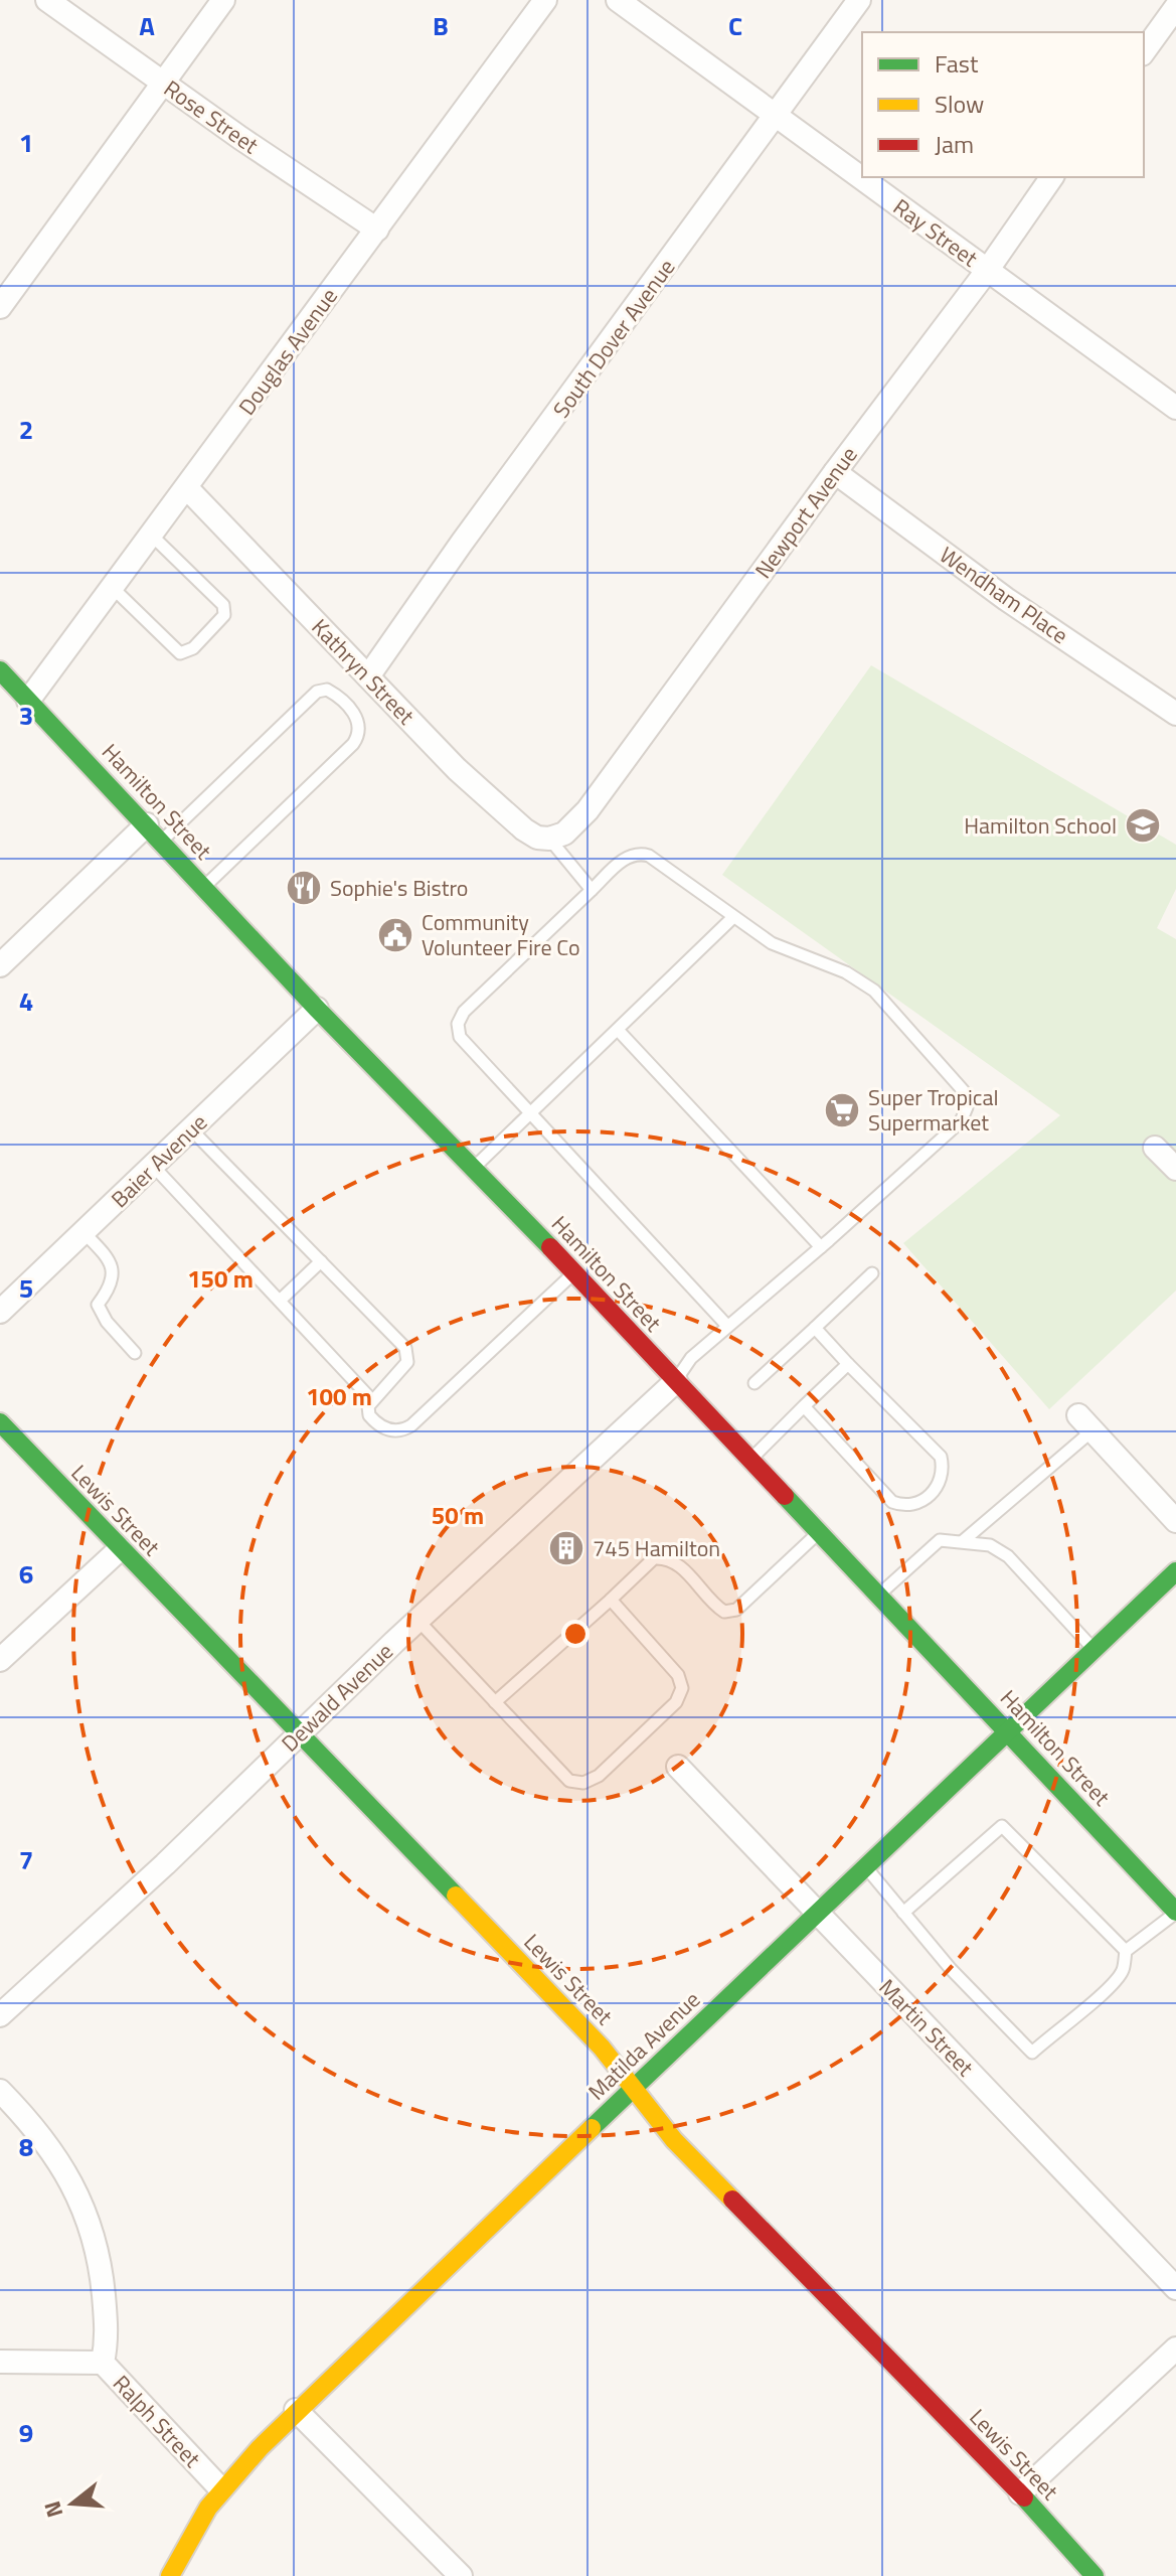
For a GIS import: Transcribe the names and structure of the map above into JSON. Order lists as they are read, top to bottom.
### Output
{
  "streets": {
    "street": [
      "Rose Street",
      "Ray Street",
      "South Dover Avenue",
      "Douglas Avenue",
      "Newport Avenue",
      "Wendham Place",
      "Kathryn Street",
      "Hamilton Street",
      "Baier Avenue",
      "Lewis Street",
      "Dewald Avenue",
      "Martin Street",
      "Matilda Avenue",
      "Ralph Street"
    ]
  },
  "crossings": [
    ["Rose Street", "Douglas Avenue"],
    ["Ray Street", "South Dover Avenue"],
    ["Ray Street", "Newport Avenue"],
    ["South Dover Avenue", "Kathryn Street"],
    ["Douglas Avenue", "Kathryn Street"],
    ["Douglas Avenue", "Hamilton Street"],
    ["Newport Avenue", "Wendham Place"],
    ["Newport Avenue", "Kathryn Street"],
    ["Hamilton Street", "Baier Avenue"],
    ["Hamilton Street", "Dewald Avenue"],
    ["Hamilton Street", "Matilda Avenue"],
    ["Lewis Street", "Dewald Avenue"],
    ["Lewis Street", "Matilda Avenue"],
    ["Martin Street", "Matilda Avenue"],
    ["Matilda Avenue", "Ralph Street"]
  ],
  "places": {
    "school or university": ["Hamilton School"],
    "restaurant": ["Sophie's Bistro"],
    "public building": ["Community Volunteer Fire Co"],
    "supermarket": ["Super Tropical Supermarket"],
    "building": ["745 Hamilton"]
  },
  "legend": ["Fast", "Slow", "Jam"],
  "north": "left",
  "grid": {
    "columns": ["A", "B", "C"],
    "rows": [
      "1",
      "2",
      "3",
      "4",
      "5",
      "6",
      "7",
      "8",
      "9"
    ]
  },
  "rings": ["150 m", "100 m", "50 m"]
}
